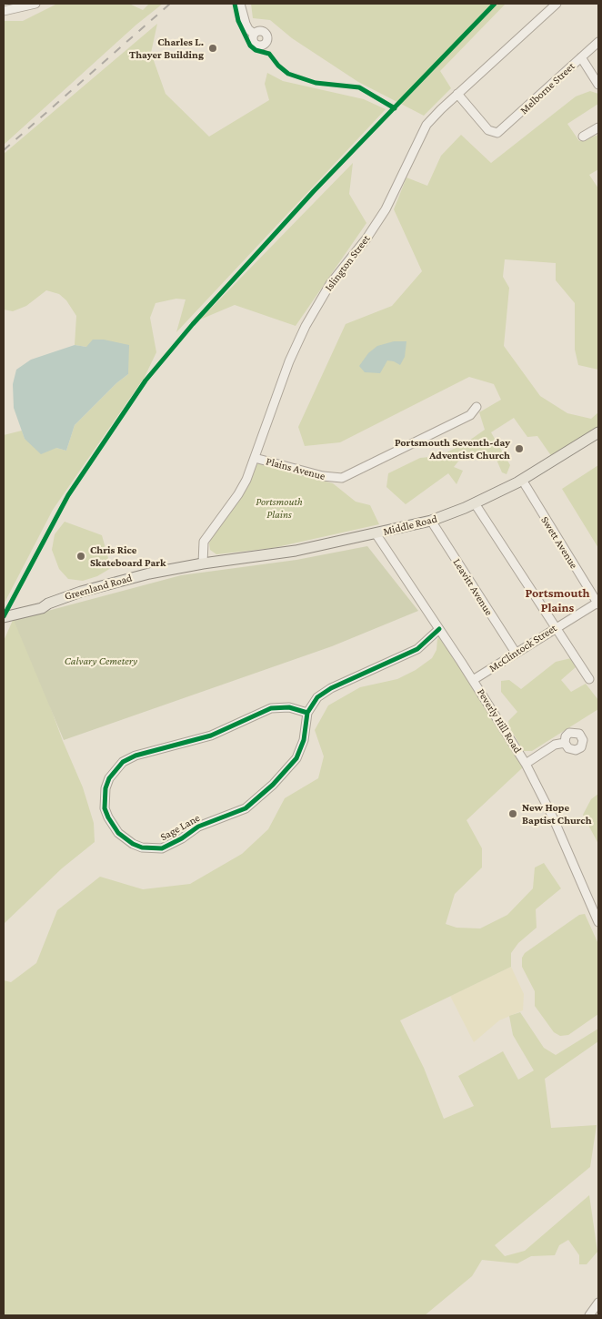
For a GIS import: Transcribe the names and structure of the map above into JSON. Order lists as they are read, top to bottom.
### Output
{
  "streets": {
    "main road": ["Middle Road", "Greenland Road"],
    "street": [
      "Melborne Street",
      "Islington Street",
      "Plains Avenue",
      "Swett Avenue",
      "Leavitt Avenue",
      "McClintock Street",
      "Peverly Hill Road",
      "Sage Lane"
    ]
  },
  "crossings": [
    ["Melborne Street", "Islington Street"],
    ["Islington Street", "Plains Avenue"],
    ["Islington Street", "Middle Road"],
    ["Islington Street", "Greenland Road"],
    ["Middle Road", "Swett Avenue"],
    ["Middle Road", "Greenland Road"],
    ["Middle Road", "Leavitt Avenue"],
    ["Middle Road", "Peverly Hill Road"],
    ["Swett Avenue", "McClintock Street"],
    ["Leavitt Avenue", "McClintock Street"],
    ["McClintock Street", "Peverly Hill Road"]
  ],
  "districts": ["Portsmouth Plains"],
  "parks": ["Portsmouth Plains", "Calvary Cemetery"],
  "places": [
    "Charles L. Thayer Building",
    "Portsmouth Seventh-day Adventist Church",
    "Chris Rice Skateboard Park",
    "New Hope Baptist Church"
  ]
}
